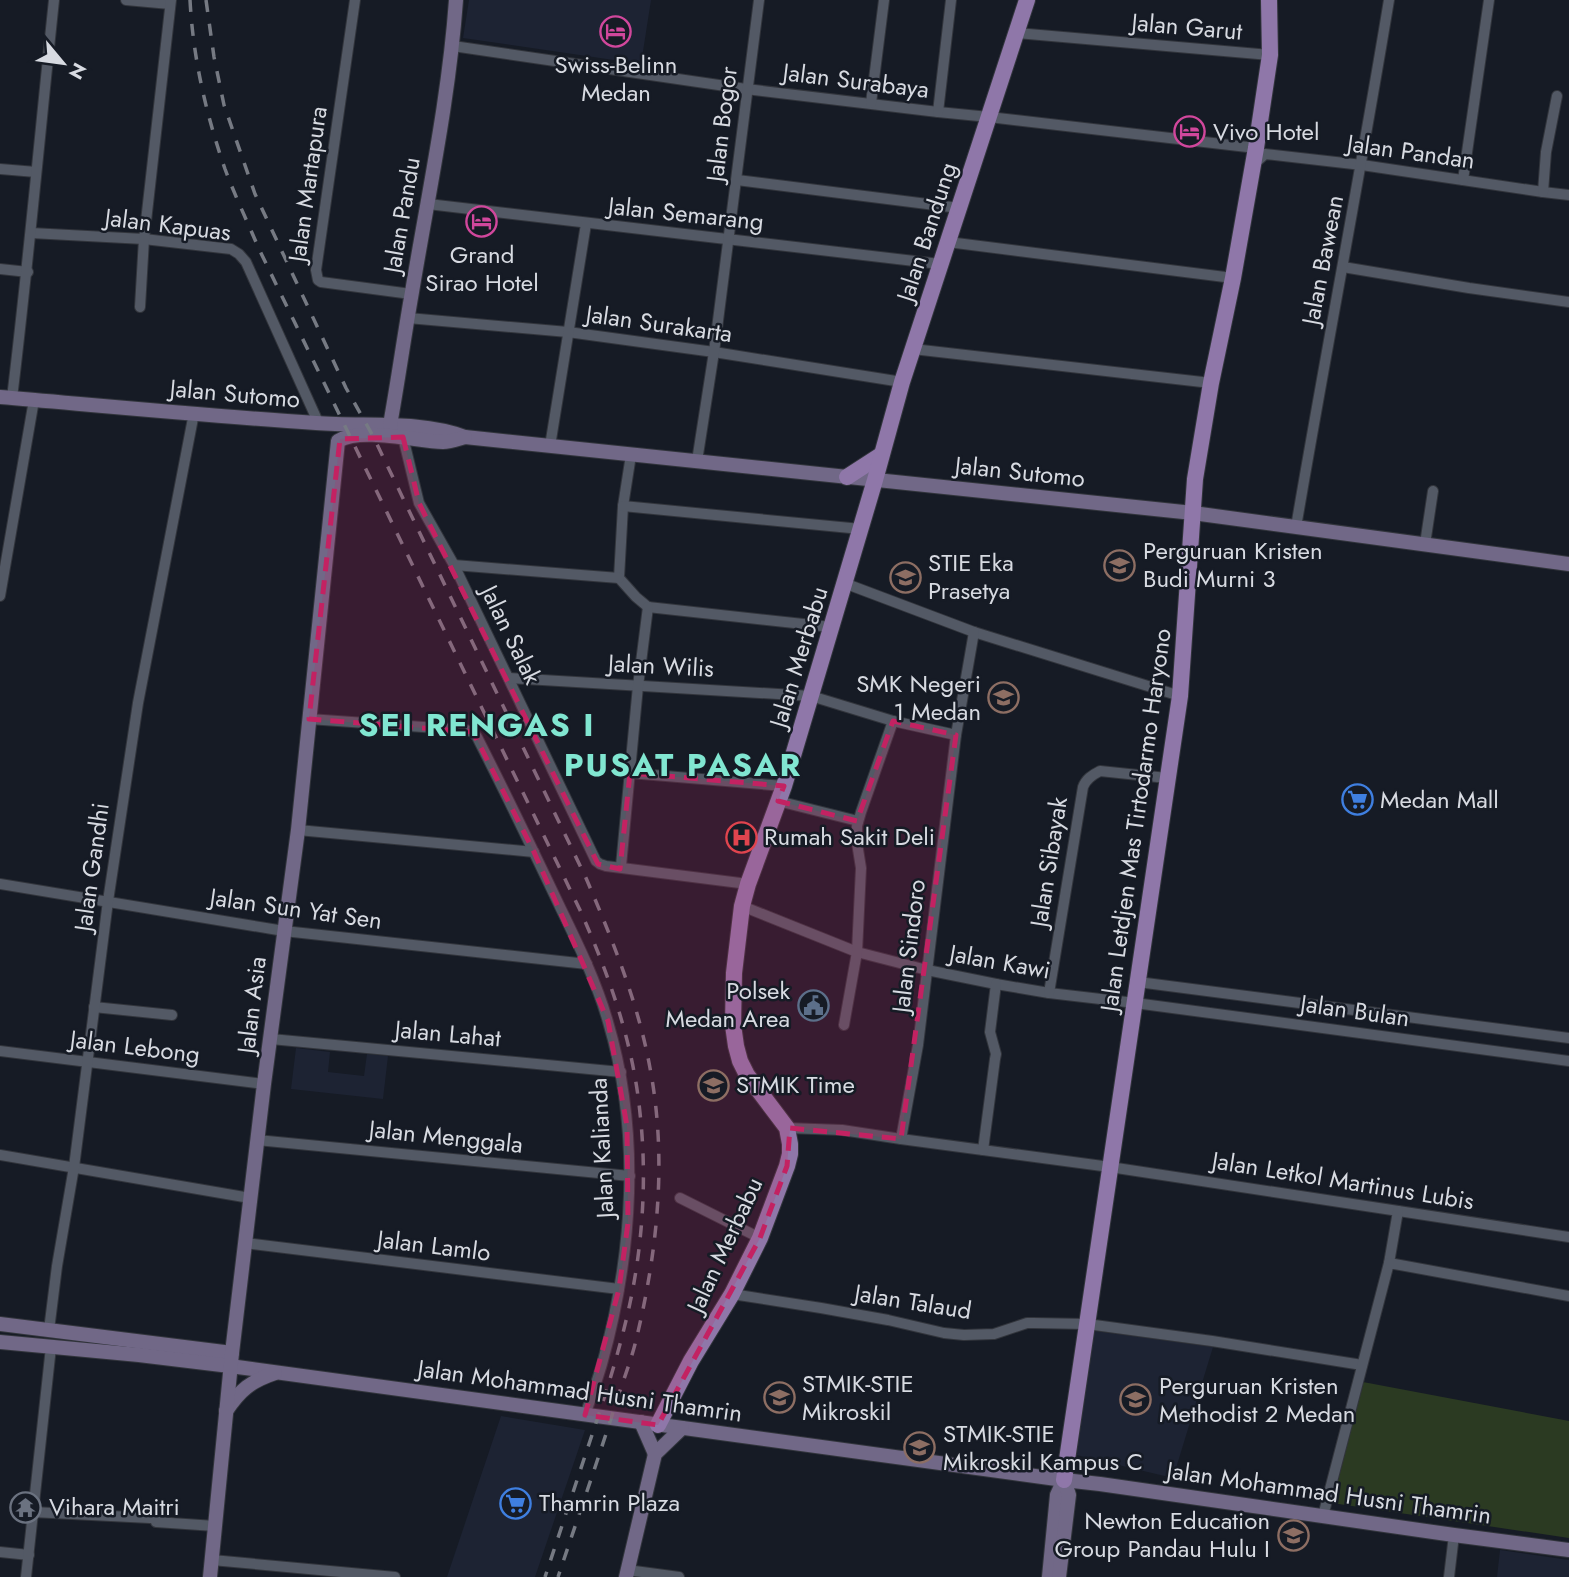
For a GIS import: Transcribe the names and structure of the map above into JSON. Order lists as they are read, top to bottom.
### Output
{
  "streets": {
    "main road": [
      "Jalan Pandu",
      "Jalan Bandung",
      "Jalan Sutomo",
      "Jalan Merbabu",
      "Jalan Letdjen Mas Tirtodarmo Haryono",
      "Jalan Asia",
      "Jalan Mohammad Husni Thamrin"
    ],
    "street": [
      "Jalan Garut",
      "Jalan Surabaya",
      "Jalan Bogor",
      "Jalan Pandan",
      "Jalan Martapura",
      "Jalan Semarang",
      "Jalan Kapuas",
      "Jalan Bawean",
      "Jalan Surakarta",
      "Jalan Salak",
      "Jalan Wilis",
      "Jalan Sibayak",
      "Jalan Gandhi",
      "Jalan Sun Yat Sen",
      "Jalan Sindoro",
      "Jalan Kawi",
      "Jalan Bulan",
      "Jalan Lahat",
      "Jalan Lebong",
      "Jalan Menggala",
      "Jalan Kalianda",
      "Jalan Letkol Martinus Lubis",
      "Jalan Lamlo",
      "Jalan Talaud"
    ]
  },
  "crossings": [
    ["Jalan Garut", "Jalan Bandung"],
    ["Jalan Garut", "Jalan Letdjen Mas Tirtodarmo Haryono"],
    ["Jalan Surabaya", "Jalan Bogor"],
    ["Jalan Surabaya", "Jalan Pandu"],
    ["Jalan Surabaya", "Jalan Bandung"],
    ["Jalan Surabaya", "Jalan Letdjen Mas Tirtodarmo Haryono"],
    ["Jalan Bogor", "Jalan Semarang"],
    ["Jalan Bogor", "Jalan Surakarta"],
    ["Jalan Bogor", "Jalan Sutomo"],
    ["Jalan Pandan", "Jalan Bawean"],
    ["Jalan Pandan", "Jalan Letdjen Mas Tirtodarmo Haryono"],
    ["Jalan Martapura", "Jalan Pandu"],
    ["Jalan Semarang", "Jalan Pandu"],
    ["Jalan Semarang", "Jalan Bandung"],
    ["Jalan Pandu", "Jalan Surakarta"],
    ["Jalan Pandu", "Jalan Sutomo"],
    ["Jalan Pandu", "Jalan Salak"],
    ["Jalan Kapuas", "Jalan Sutomo"],
    ["Jalan Bandung", "Jalan Surakarta"],
    ["Jalan Bandung", "Jalan Sutomo"],
    ["Jalan Bandung", "Jalan Merbabu"],
    ["Jalan Bawean", "Jalan Sutomo"],
    ["Jalan Sutomo", "Jalan Salak"],
    ["Jalan Sutomo", "Jalan Merbabu"],
    ["Jalan Sutomo", "Jalan Letdjen Mas Tirtodarmo Haryono"],
    ["Jalan Sutomo", "Jalan Gandhi"],
    ["Jalan Sutomo", "Jalan Asia"],
    ["Jalan Salak", "Jalan Merbabu"],
    ["Jalan Salak", "Jalan Wilis"],
    ["Jalan Merbabu", "Jalan Wilis"],
    ["Jalan Merbabu", "Jalan Kawi"],
    ["Jalan Merbabu", "Jalan Letkol Martinus Lubis"],
    ["Jalan Merbabu", "Jalan Talaud"],
    ["Jalan Merbabu", "Jalan Mohammad Husni Thamrin"],
    ["Jalan Wilis", "Jalan Sindoro"],
    ["Jalan Letdjen Mas Tirtodarmo Haryono", "Jalan Sibayak"],
    ["Jalan Letdjen Mas Tirtodarmo Haryono", "Jalan Kawi"],
    ["Jalan Letdjen Mas Tirtodarmo Haryono", "Jalan Bulan"],
    ["Jalan Letdjen Mas Tirtodarmo Haryono", "Jalan Letkol Martinus Lubis"],
    ["Jalan Letdjen Mas Tirtodarmo Haryono", "Jalan Talaud"],
    ["Jalan Letdjen Mas Tirtodarmo Haryono", "Jalan Mohammad Husni Thamrin"],
    ["Jalan Sibayak", "Jalan Kawi"],
    ["Jalan Gandhi", "Jalan Sun Yat Sen"],
    ["Jalan Gandhi", "Jalan Lebong"],
    ["Jalan Gandhi", "Jalan Mohammad Husni Thamrin"],
    ["Jalan Sun Yat Sen", "Jalan Asia"],
    ["Jalan Sun Yat Sen", "Jalan Kalianda"],
    ["Jalan Sindoro", "Jalan Kawi"],
    ["Jalan Sindoro", "Jalan Letkol Martinus Lubis"],
    ["Jalan Kawi", "Jalan Bulan"],
    ["Jalan Asia", "Jalan Lahat"],
    ["Jalan Asia", "Jalan Lebong"],
    ["Jalan Asia", "Jalan Menggala"],
    ["Jalan Asia", "Jalan Kalianda"],
    ["Jalan Asia", "Jalan Lamlo"],
    ["Jalan Asia", "Jalan Mohammad Husni Thamrin"],
    ["Jalan Lahat", "Jalan Kalianda"],
    ["Jalan Menggala", "Jalan Kalianda"],
    ["Jalan Kalianda", "Jalan Lamlo"],
    ["Jalan Kalianda", "Jalan Mohammad Husni Thamrin"]
  ],
  "districts": ["SEI RENGAS I", "PUSAT PASAR"],
  "places": {
    "hotel": ["Swiss-Belinn Medan", "Vivo Hotel", "Grand Sirao Hotel"],
    "school or university": [
      "Perguruan Kristen Budi Murni 3",
      "STIE Eka Prasetya",
      "SMK Negeri 1 Medan",
      "STMIK Time",
      "STMIK-STIE Mikroskil",
      "Perguruan Kristen Methodist 2 Medan",
      "STMIK-STIE Mikroskil Kampus C",
      "Newton Education Group Pandau Hulu I"
    ],
    "supermarket": ["Medan Mall", "Thamrin Plaza"],
    "hospital": ["Rumah Sakit Deli"],
    "public building": ["Polsek Medan Area"],
    "temple": ["Vihara Maitri"]
  },
  "north": "bottom right"
}
